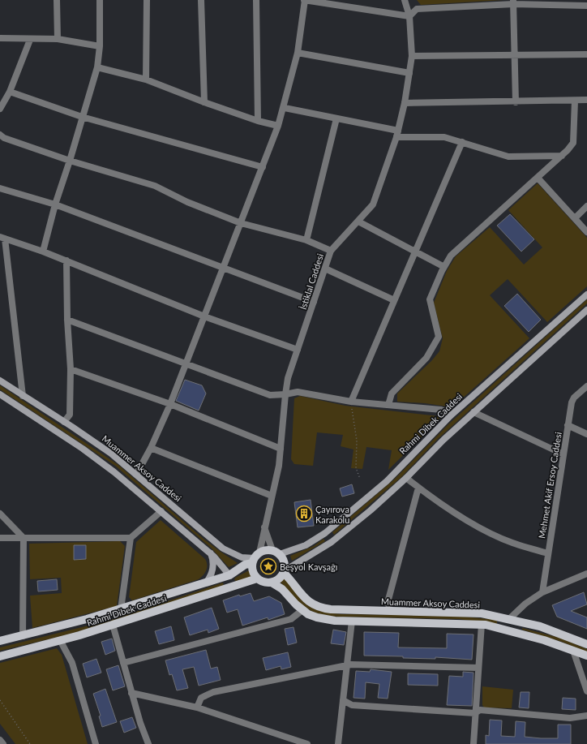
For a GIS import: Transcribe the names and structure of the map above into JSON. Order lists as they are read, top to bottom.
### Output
{
  "streets": {
    "main road": ["Rahmi Dibek Caddesi", "Muammer Aksoy Caddesi"],
    "street": ["İstiklal Caddesi", "Mehmet Akif Ersoy Caddesi"]
  },
  "crossings": [
    ["İstiklal Caddesi", "Rahmi Dibek Caddesi"],
    ["İstiklal Caddesi", "Muammer Aksoy Caddesi"],
    ["Rahmi Dibek Caddesi", "Muammer Aksoy Caddesi"]
  ],
  "places": {
    "building": ["Çayırova Karakolu"],
    "place": ["Beşyol Kavşağı"]
  }
}
